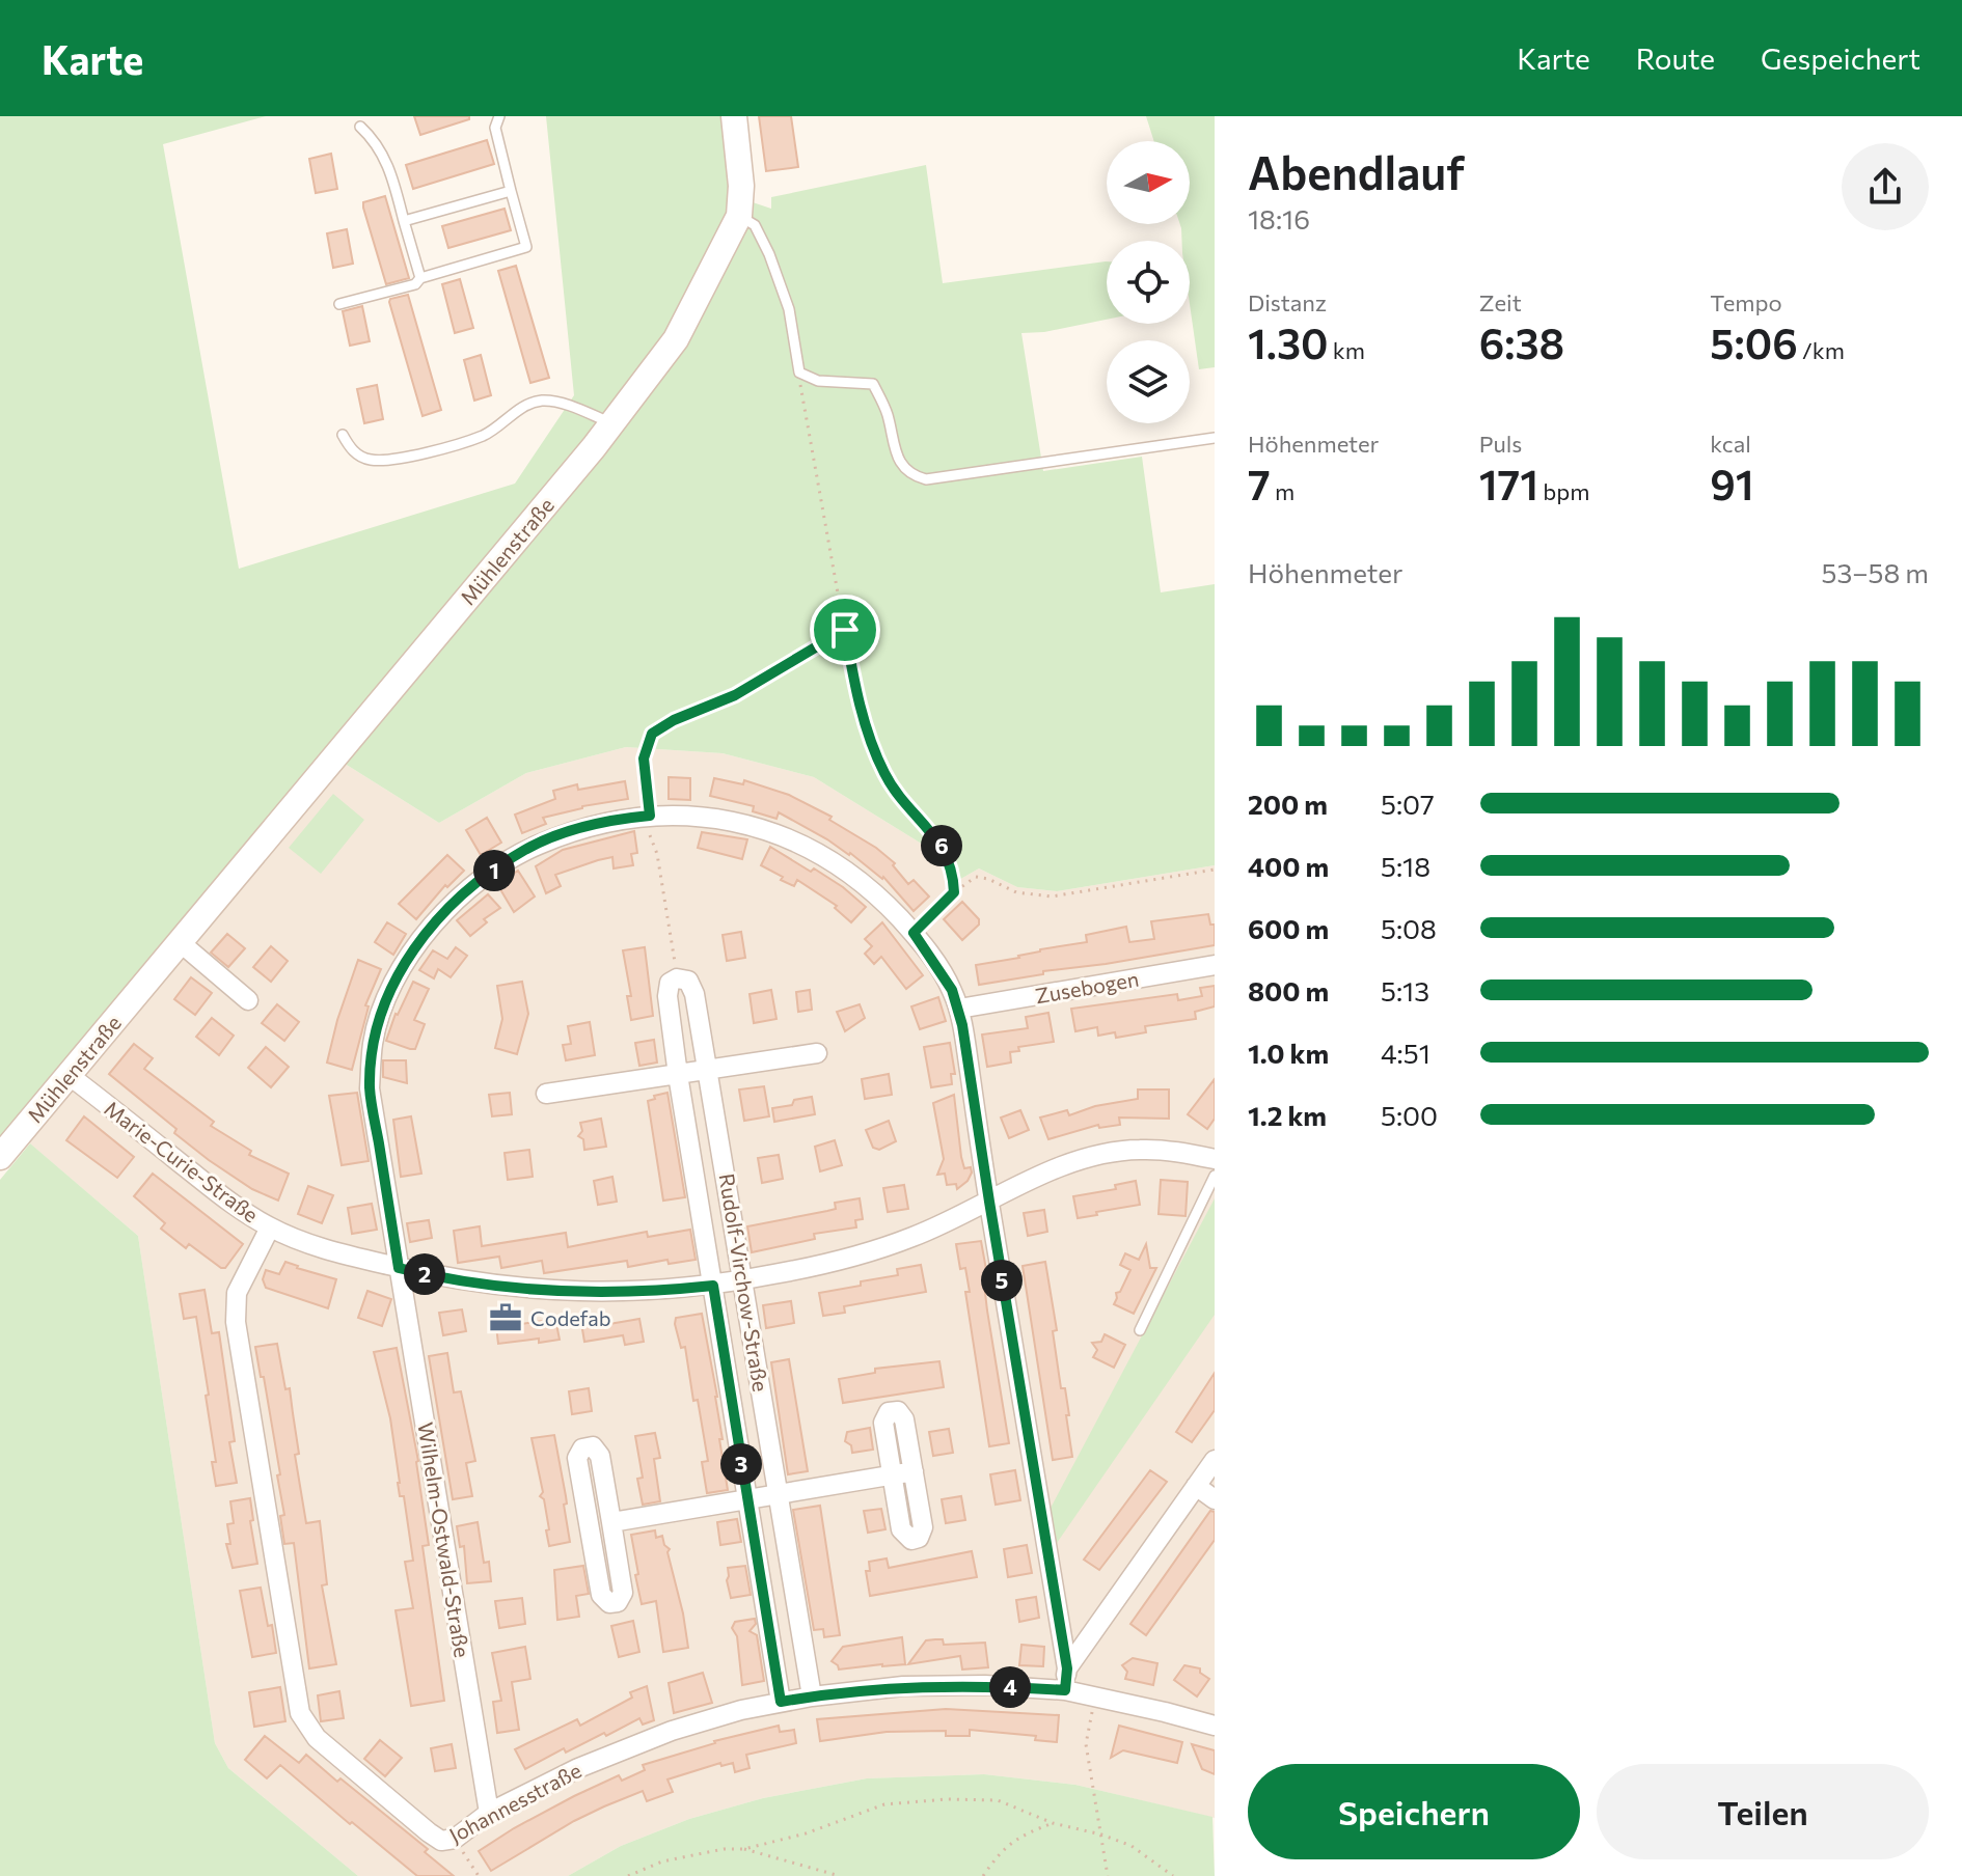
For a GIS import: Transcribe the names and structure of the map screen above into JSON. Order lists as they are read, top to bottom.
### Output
{
  "streets": {
    "street": [
      "Mühlenstraße",
      "Zusebogen",
      "Marie-Curie-Straße",
      "Rudolf-Virchow-Straße",
      "Wilhelm-Ostwald-Straße",
      "Johannesstraße"
    ]
  },
  "crossings": [
    ["Mühlenstraße", "Marie-Curie-Straße"],
    ["Zusebogen", "Wilhelm-Ostwald-Straße"],
    ["Marie-Curie-Straße", "Rudolf-Virchow-Straße"],
    ["Marie-Curie-Straße", "Wilhelm-Ostwald-Straße"],
    ["Marie-Curie-Straße", "Johannesstraße"],
    ["Rudolf-Virchow-Straße", "Johannesstraße"],
    ["Wilhelm-Ostwald-Straße", "Johannesstraße"]
  ],
  "places": {
    "office": ["Codefab"]
  },
  "north": "right",
  "page": {
    "header": "Karte",
    "nav": ["Karte", "Route", "Gespeichert"],
    "heading": ["Abendlauf", "18:16"],
    "stats": [
      ["Distanz", "1.30 km"],
      ["Zeit", "6:38"],
      ["Tempo", "5:06 /km"],
      ["Höhenmeter", "7 m"],
      ["Puls", "171 bpm"],
      ["kcal", "91"]
    ],
    "chart": ["Höhenmeter", "53–58 m"],
    "list": [
      {
        "name": "200 m",
        "note": "5:07"
      },
      {
        "name": "400 m",
        "note": "5:18"
      },
      {
        "name": "600 m",
        "note": "5:08"
      },
      {
        "name": "800 m",
        "note": "5:13"
      },
      {
        "name": "1.0 km",
        "note": "4:51"
      },
      {
        "name": "1.2 km",
        "note": "5:00"
      }
    ],
    "pins": [
      "6",
      "1",
      "2",
      "5",
      "3",
      "4"
    ],
    "buttons": ["Speichern", "Teilen"]
  }
}
